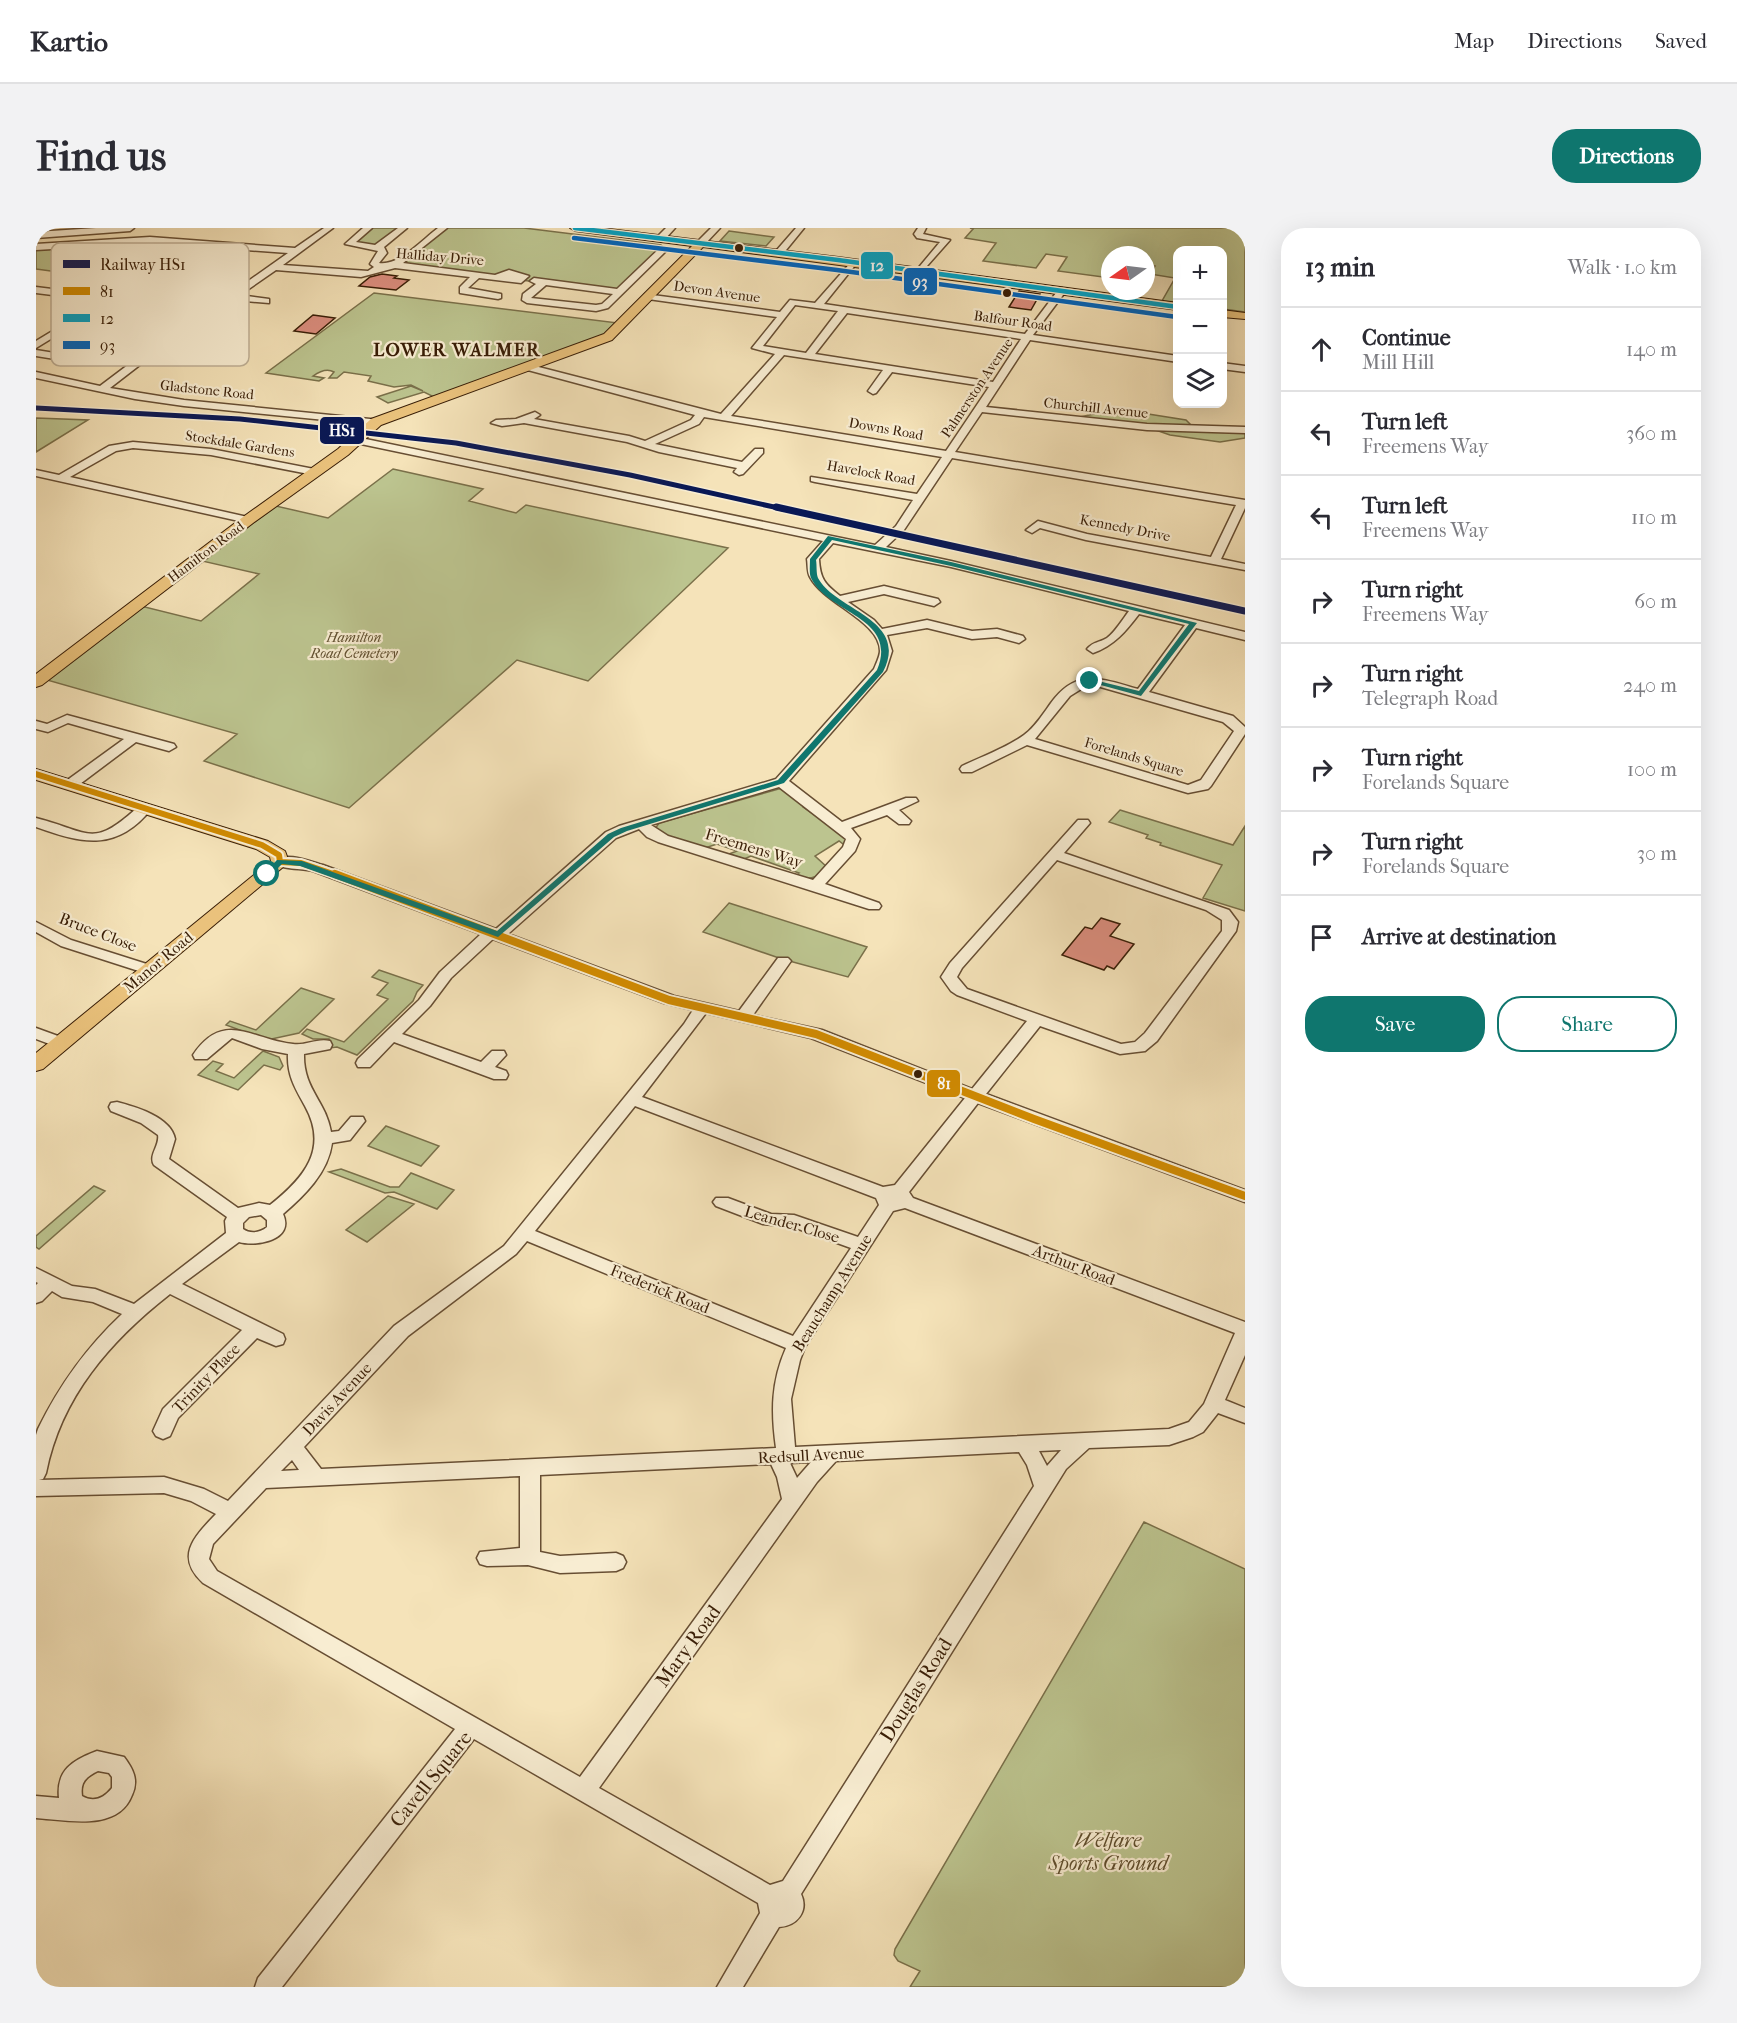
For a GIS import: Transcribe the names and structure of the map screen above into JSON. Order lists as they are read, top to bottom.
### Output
{
  "streets": {
    "main road": ["Hamilton Road", "Manor Road"],
    "street": [
      "Halliday Drive",
      "Devon Avenue",
      "Balfour Road",
      "Palmerston Avenue",
      "Gladstone Road",
      "Churchill Avenue",
      "Downs Road",
      "Stockdale Gardens",
      "Havelock Road",
      "Kennedy Drive",
      "Forelands Square",
      "Freemens Way",
      "Bruce Close",
      "Leander Close",
      "Arthur Road",
      "Frederick Road",
      "Beauchamp Avenue",
      "Trinity Place",
      "Davis Avenue",
      "Redsull Avenue",
      "Mary Road",
      "Douglas Road",
      "Cavell Square"
    ]
  },
  "crossings": [
    ["Devon Avenue", "Balfour Road"],
    ["Balfour Road", "Palmerston Avenue"],
    ["Palmerston Avenue", "Churchill Avenue"],
    ["Palmerston Avenue", "Downs Road"],
    ["Palmerston Avenue", "Havelock Road"],
    ["Gladstone Road", "Hamilton Road"],
    ["Stockdale Gardens", "Hamilton Road"],
    ["Bruce Close", "Manor Road"],
    ["Leander Close", "Beauchamp Avenue"],
    ["Arthur Road", "Beauchamp Avenue"],
    ["Arthur Road", "Davis Avenue"],
    ["Arthur Road", "Redsull Avenue"],
    ["Frederick Road", "Beauchamp Avenue"],
    ["Frederick Road", "Davis Avenue"],
    ["Beauchamp Avenue", "Redsull Avenue"],
    ["Davis Avenue", "Redsull Avenue"],
    ["Davis Avenue", "Cavell Square"],
    ["Redsull Avenue", "Mary Road"],
    ["Redsull Avenue", "Douglas Road"],
    ["Mary Road", "Cavell Square"],
    ["Douglas Road", "Cavell Square"]
  ],
  "districts": ["LOWER WALMER"],
  "parks": ["Hamilton Road Cemetery", "Welfare Sports Ground"],
  "lines": [
    "transit line 12",
    "transit line 93",
    "rail line HS1",
    "transit line 81"
  ],
  "legend": [
    "Railway HS1",
    "81",
    "12",
    "93"
  ],
  "north": "left",
  "page": {
    "header": "Kartio",
    "nav": ["Map", "Directions", "Saved"],
    "buttons": [
      "Directions",
      ["Save", "Share"]
    ],
    "title": "Find us",
    "heading": ["13 min", "Walk · 1.0 km"],
    "map_buttons": ["+", "−"],
    "list": [
      ["Continue", "Mill Hill", "140 m"],
      ["Turn left", "Freemens Way", "360 m"],
      ["Turn left", "Freemens Way", "110 m"],
      ["Turn right", "Freemens Way", "60 m"],
      ["Turn right", "Telegraph Road", "240 m"],
      ["Turn right", "Forelands Square", "100 m"],
      ["Turn right", "Forelands Square", "30 m"],
      "Arrive at destination"
    ]
  }
}
